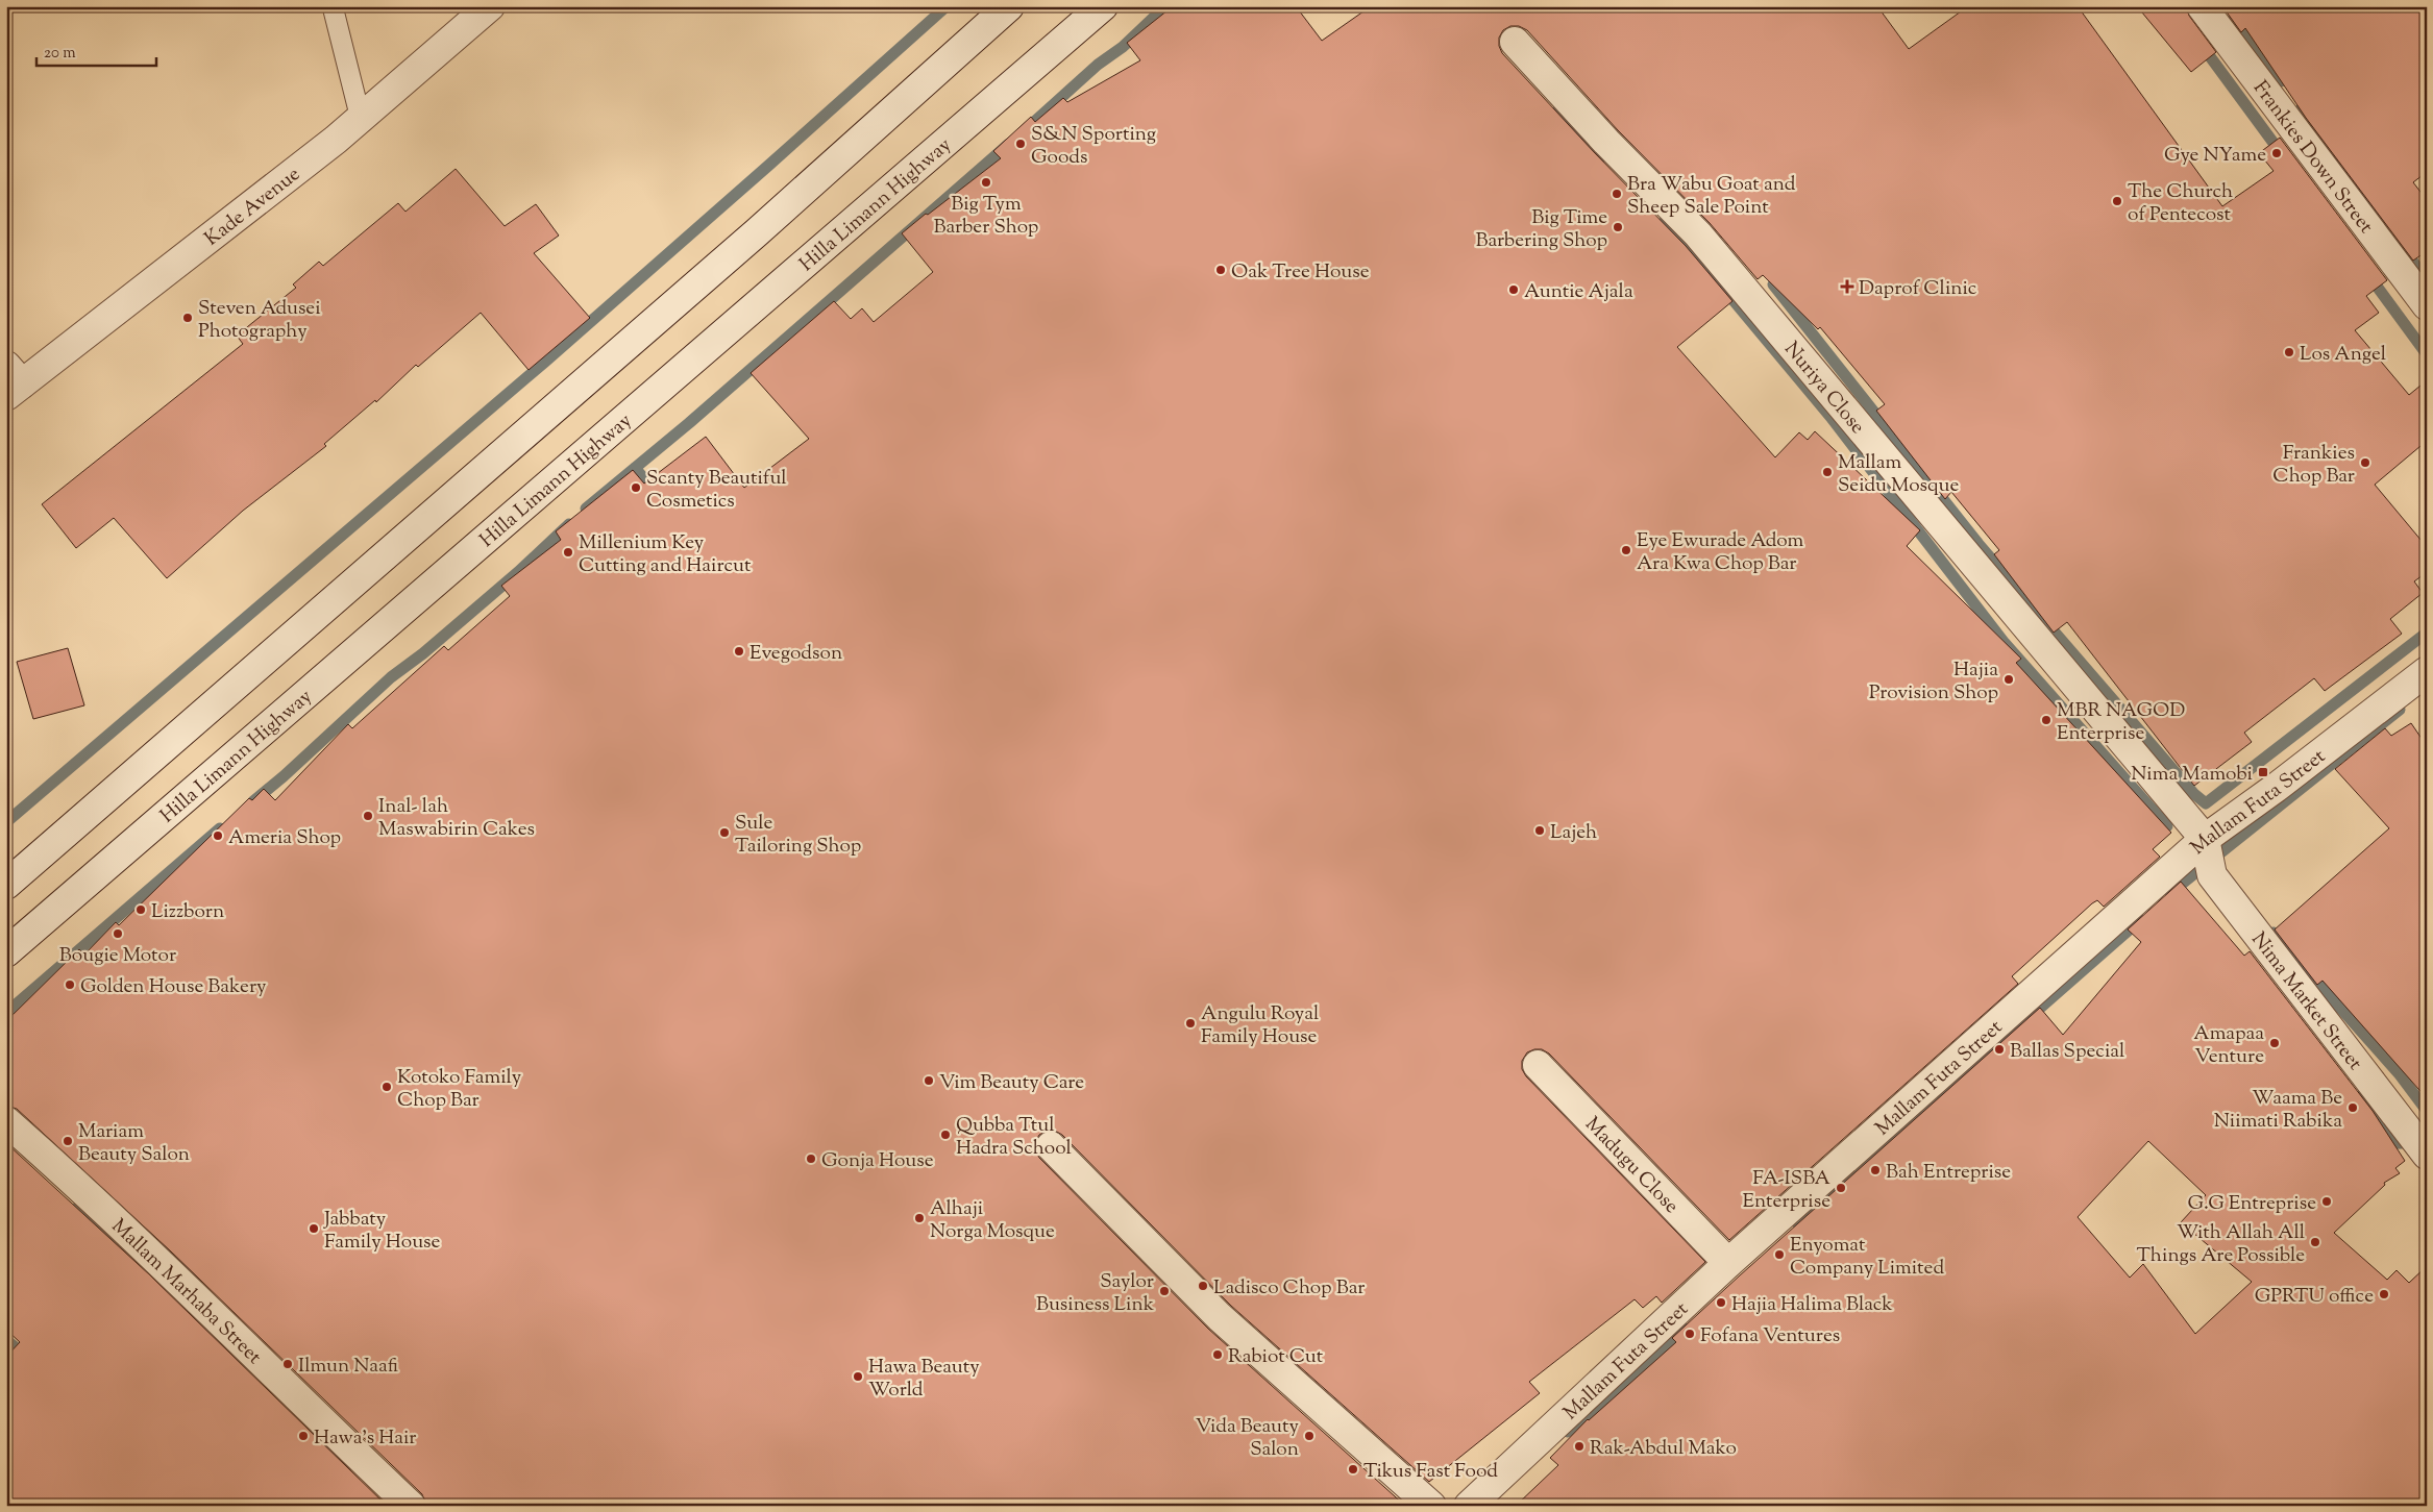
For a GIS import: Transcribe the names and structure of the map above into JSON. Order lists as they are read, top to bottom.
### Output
{
  "streets": {
    "street": [
      "Frankies Down Street",
      "Hilla Limann Highway",
      "Kade Avenue",
      "Nuriya Close",
      "Mallam Futa Street",
      "Nima Market Street",
      "Madugu Close",
      "Mallam Marhaba Street"
    ]
  },
  "crossings": [
    ["Nuriya Close", "Mallam Futa Street"],
    ["Nuriya Close", "Nima Market Street"],
    ["Mallam Futa Street", "Nima Market Street"],
    ["Mallam Futa Street", "Madugu Close"]
  ],
  "places": {
    "other": [
      "S&N Sporting Goods",
      "Gye NYame",
      "Big Tym Barber Shop",
      "Bra Wabu Goat and Sheep Sale Point",
      "The Church of Pentecost",
      "Big Time Barbering Shop",
      "Oak Tree House",
      "Auntie Ajala",
      "Steven Adusei Photography",
      "Los Angel",
      "Frankies Chop Bar",
      "Mallam Seidu Mosque",
      "Scanty Beautiful Cosmetics",
      "Eye Ewurade Adom Ara Kwa Chop Bar",
      "Millenium Key Cutting and Haircut",
      "Evegodson",
      "Hajia Provision Shop",
      "MBR NAGOD Enterprise",
      "Inal- lah Maswabirin Cakes",
      "Lajeh",
      "Sule Tailoring Shop",
      "Ameria Shop",
      "Lizzborn",
      "Bougie Motor",
      "Golden House Bakery",
      "Angulu Royal Family House",
      "Amapaa Venture",
      "Ballas Special",
      "Vim Beauty Care",
      "Kotoko Family Chop Bar",
      "Waama Be Niimati Rabika",
      "Qubba Ttul Hadra School",
      "Mariam Beauty Salon",
      "Gonja House",
      "Bah Entreprise",
      "FA-ISBA Enterprise",
      "G.G Entreprise",
      "Alhaji Norga Mosque",
      "Jabbaty Family House",
      "With Allah All Things Are Possible",
      "Enyomat Company Limited",
      "Ladisco Chop Bar",
      "Saylor Business Link",
      "GPRTU office",
      "Hajia Halima Black",
      "Fofana Ventures",
      "Rabiot Cut",
      "Ilmun Naafi",
      "Hawa Beauty World",
      "Hawa's Hair",
      "Vida Beauty Salon",
      "Rak-Abdul Mako",
      "Tikus Fast Food"
    ],
    "health": ["Daprof Clinic"],
    "transit": ["Nima Mamobi"]
  },
  "scale_bar": "20 m"
}
